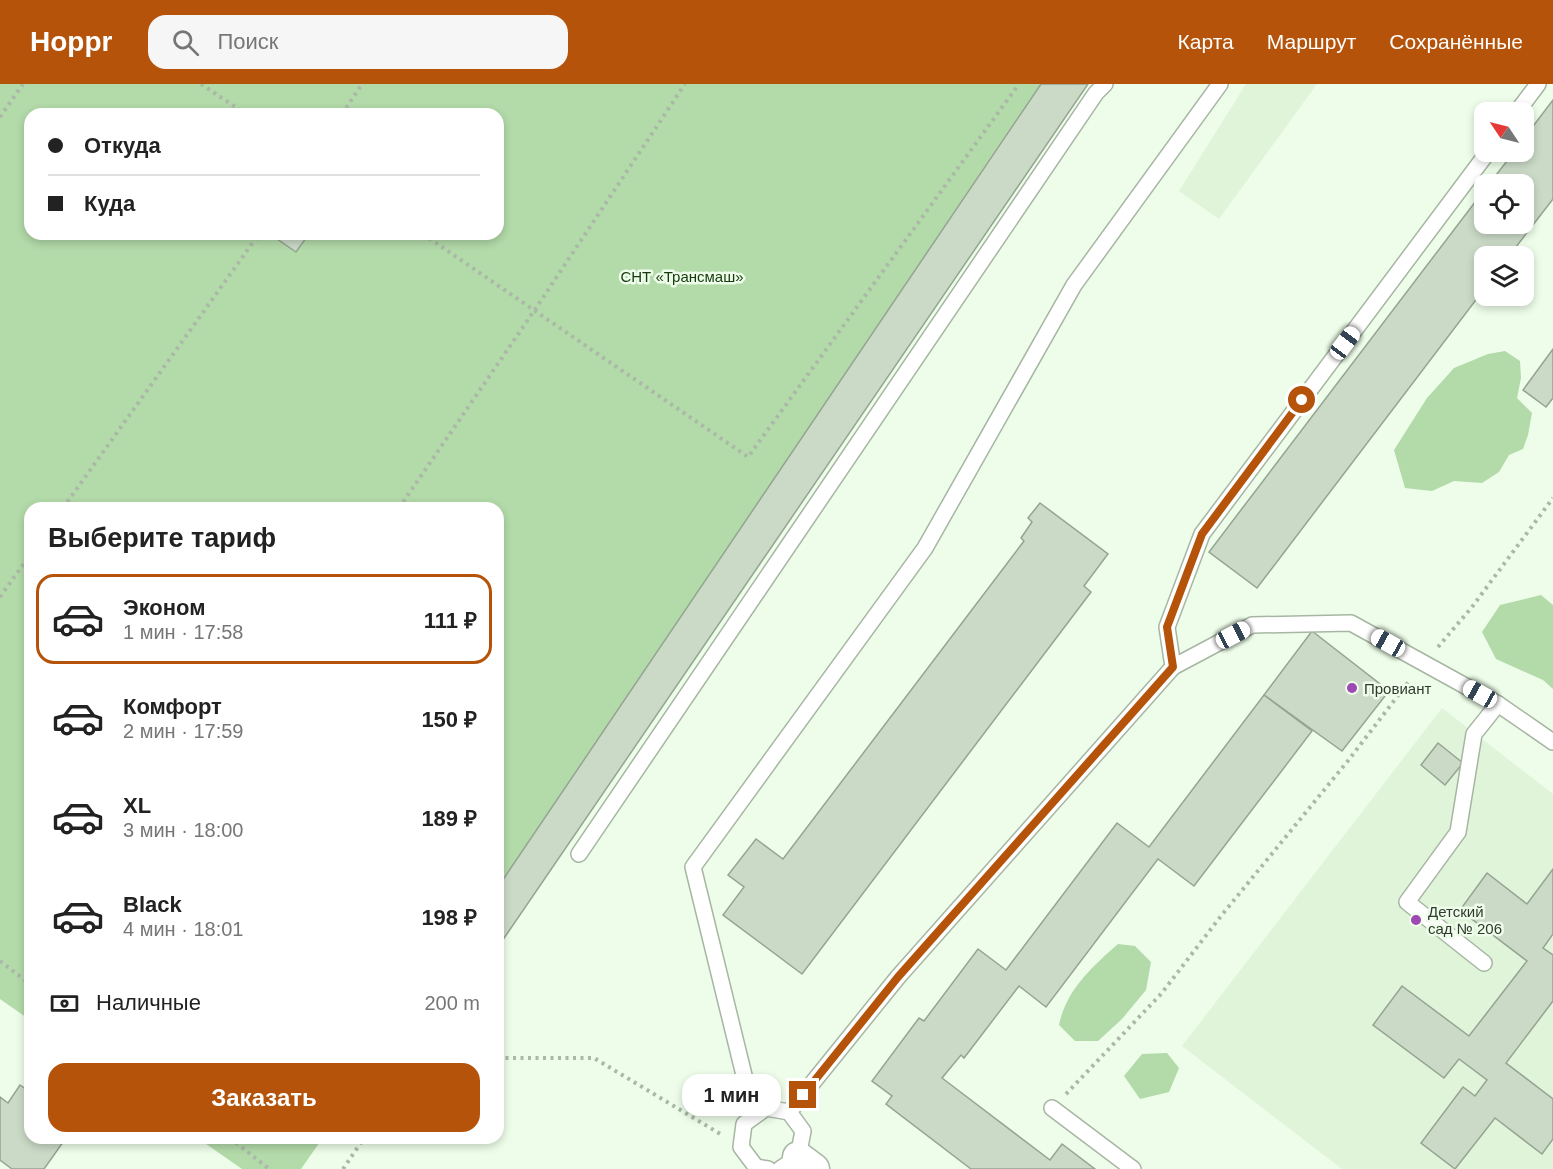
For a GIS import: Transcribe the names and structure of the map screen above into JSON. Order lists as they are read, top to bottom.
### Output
{
  "parks": ["СНТ «Трансмаш»"],
  "places": ["Провиант", "Детский сад № 206"],
  "north": "top left",
  "page": {
    "header": "Hoppr",
    "search": "Поиск",
    "nav": ["Карта", "Маршрут", "Сохранённые"],
    "banner": ["Откуда", "Куда"],
    "heading": "Выберите тариф",
    "list": [
      {
        "name": "Эконом",
        "note": "1 мин · 17:58",
        "value": "111 ₽"
      },
      {
        "name": "Комфорт",
        "note": "2 мин · 17:59",
        "value": "150 ₽"
      },
      {
        "name": "XL",
        "note": "3 мин · 18:00",
        "value": "189 ₽"
      },
      {
        "name": "Black",
        "note": "4 мин · 18:01",
        "value": "198 ₽"
      }
    ],
    "pay": ["Наличные", "200 m"],
    "buttons": "Заказать",
    "bubble": "1 мин"
  }
}
